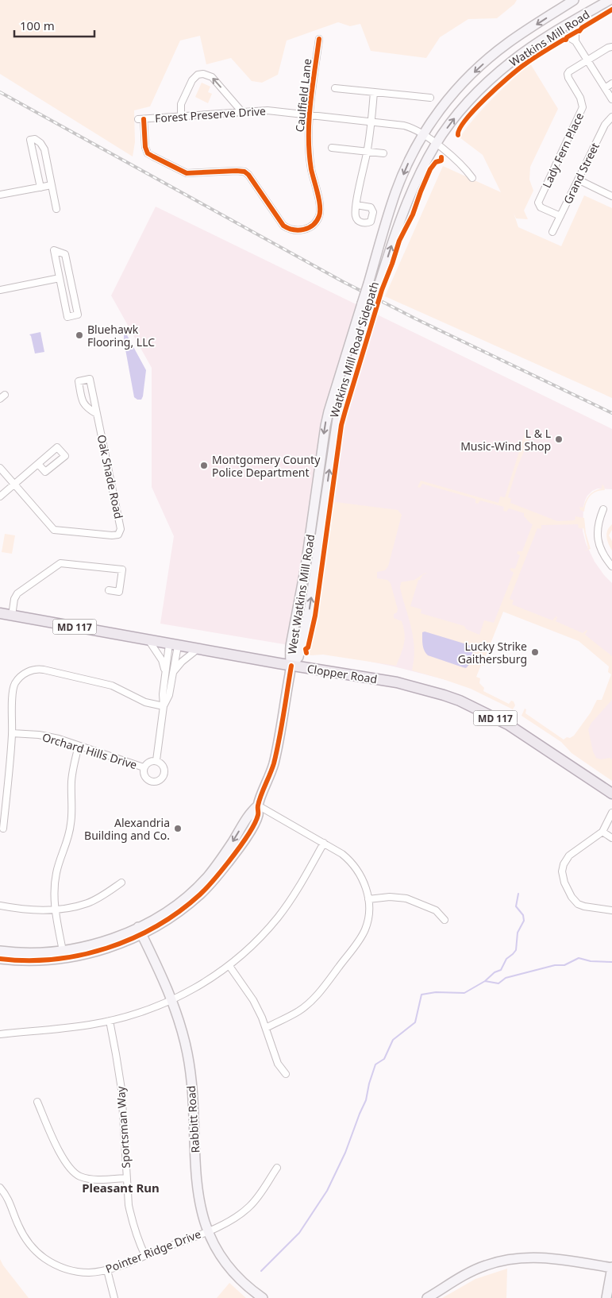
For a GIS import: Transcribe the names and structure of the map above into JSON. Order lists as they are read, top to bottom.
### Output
{
  "streets": {
    "main road": [
      "Watkins Mill Road",
      "West Watkins Mill Road",
      "MD 117",
      "Clopper Road",
      "Rabbitt Road"
    ],
    "street": [
      "Caulfield Lane",
      "Forest Preserve Drive",
      "Lady Fern Place",
      "Grand Street",
      "Oak Shade Road",
      "Orchard Hills Drive",
      "Sportsman Way",
      "Pointer Ridge Drive"
    ],
    "cycle path": ["Watkins Mill Road Sidepath"]
  },
  "crossings": [
    ["Watkins Mill Road", "Forest Preserve Drive"],
    ["Watkins Mill Road", "West Watkins Mill Road"],
    ["Caulfield Lane", "Forest Preserve Drive"],
    ["Lady Fern Place", "Grand Street"],
    ["West Watkins Mill Road", "Clopper Road"],
    ["Rabbitt Road", "Pointer Ridge Drive"],
    ["Sportsman Way", "Pointer Ridge Drive"]
  ],
  "districts": ["Pleasant Run"],
  "places": [
    "Bluehawk Flooring, LLC",
    "L & L Music-Wind Shop",
    "Montgomery County Police Department",
    "Lucky Strike Gaithersburg",
    "Alexandria Building and Co."
  ],
  "scale_bar": "100 m"
}
